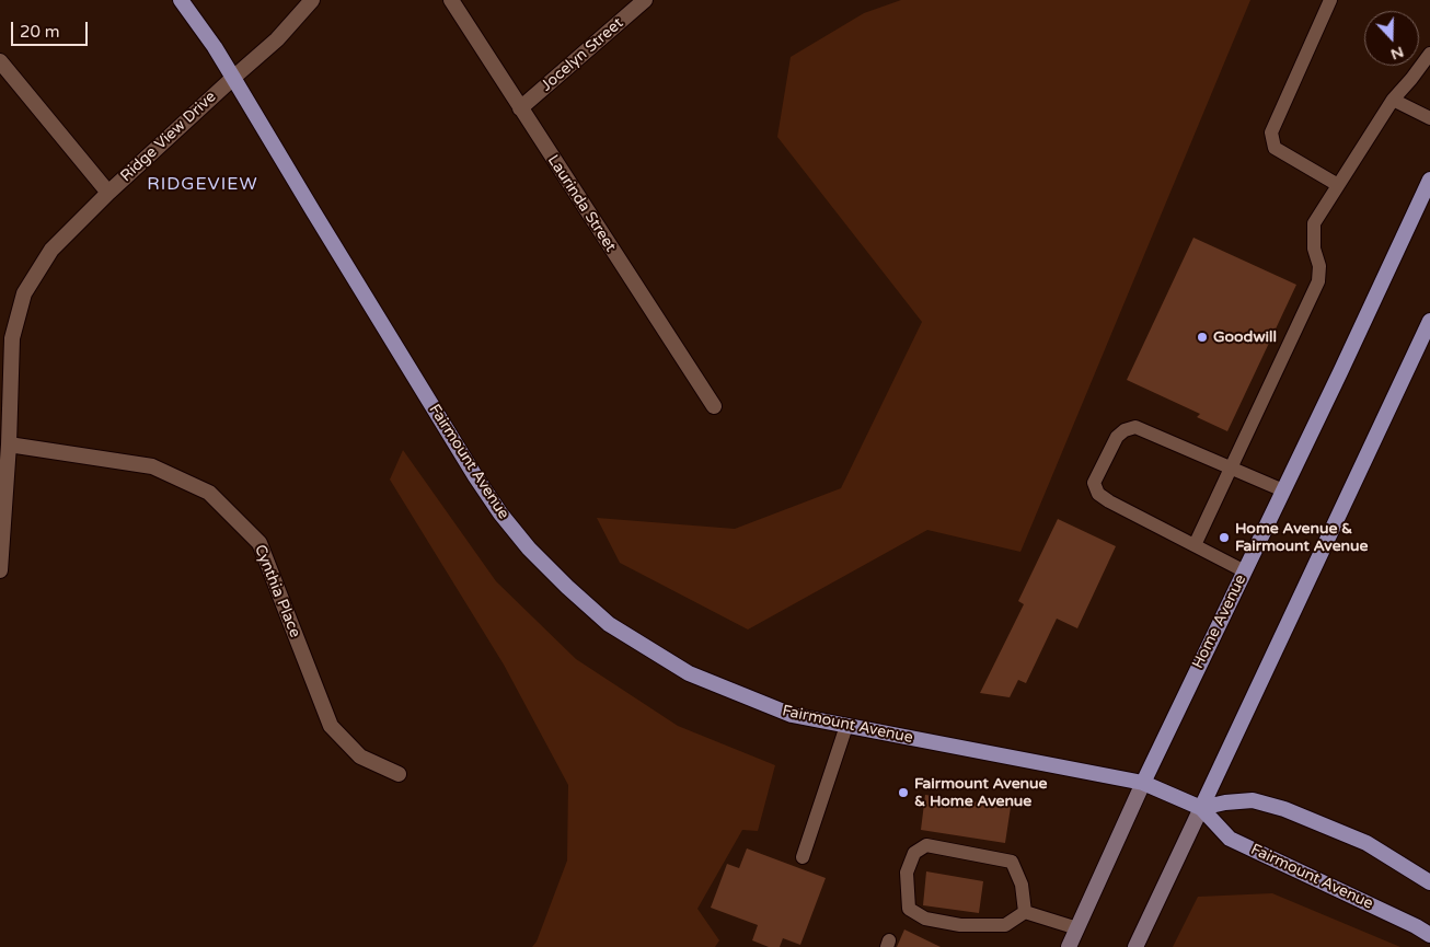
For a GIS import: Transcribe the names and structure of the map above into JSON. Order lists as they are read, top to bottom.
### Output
{
  "streets": {
    "main road": ["Fairmount Avenue", "Home Avenue"],
    "street": [
      "Jocelyn Street",
      "Ridge View Drive",
      "Laurinda Street",
      "Cynthia Place"
    ]
  },
  "crossings": [
    ["Jocelyn Street", "Laurinda Street"],
    ["Ridge View Drive", "Fairmount Avenue"],
    ["Ridge View Drive", "Cynthia Place"],
    ["Fairmount Avenue", "Home Avenue"]
  ],
  "districts": ["RIDGEVIEW"],
  "places": ["Goodwill", "Home Avenue & Fairmount Avenue", "Fairmount Avenue & Home Avenue"],
  "scale_bar": "20 m",
  "north": "bottom"
}
